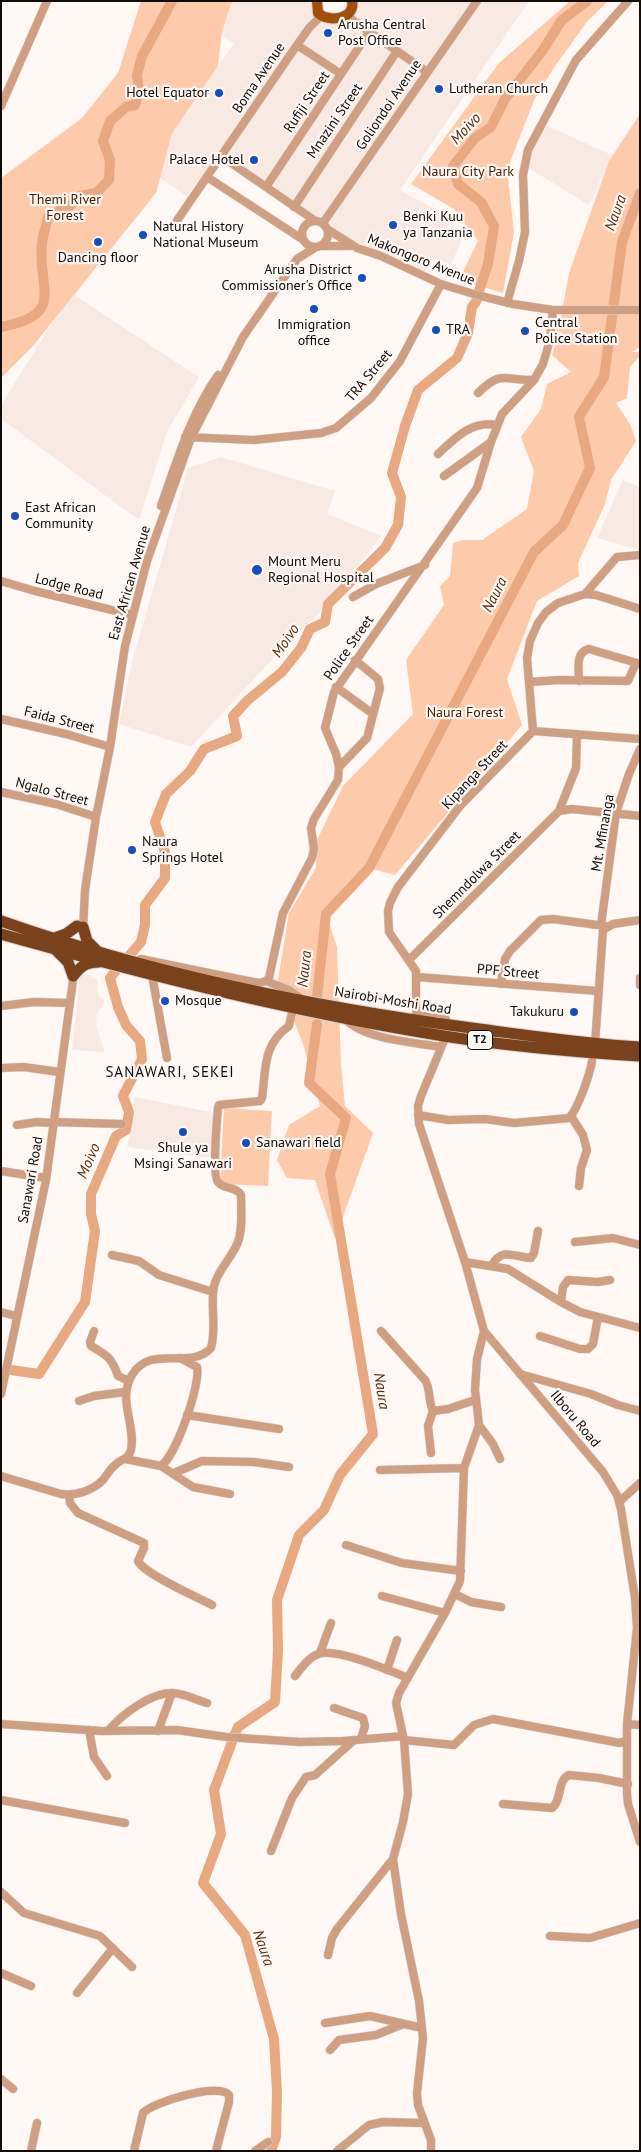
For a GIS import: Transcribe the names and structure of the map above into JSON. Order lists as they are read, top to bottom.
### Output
{
  "streets": {
    "highway": ["Nairobi-Moshi Road", "T2"],
    "street": [
      "Boma Avenue",
      "Rufiji Street",
      "Goliondoi Avenue",
      "Mnazini Street",
      "Makongoro Avenue",
      "TRA Street",
      "East African Avenue",
      "Lodge Road",
      "Police Street",
      "Faida Street",
      "Kipanga Street",
      "Ngalo Street",
      "Mt. Mfinanga",
      "Shemndolwa Street",
      "PPF Street",
      "Sanawari Road",
      "Ilboru Road"
    ]
  },
  "crossings": [
    ["Makongoro Avenue", "TRA Street"],
    ["Makongoro Avenue", "Police Street"],
    ["TRA Street", "East African Avenue"],
    ["East African Avenue", "Lodge Road"],
    ["East African Avenue", "Faida Street"],
    ["East African Avenue", "Ngalo Street"],
    ["East African Avenue", "Sanawari Road"],
    ["Kipanga Street", "Shemndolwa Street"],
    ["Kipanga Street", "PPF Street"],
    ["Kipanga Street", "Nairobi-Moshi Road"],
    ["Kipanga Street", "Ilboru Road"],
    ["Mt. Mfinanga", "PPF Street"],
    ["Mt. Mfinanga", "Nairobi-Moshi Road"],
    ["Nairobi-Moshi Road", "Sanawari Road"],
    ["Nairobi-Moshi Road", "Ilboru Road"]
  ],
  "districts": ["SANAWARI, SEKEI"],
  "water": ["Moivo", "Naura"],
  "parks": ["Naura City Park", "Themi River Forest", "Naura Forest"],
  "places": [
    "Arusha Central Post Office",
    "Lutheran Church",
    "Hotel Equator",
    "Palace Hotel",
    "Benki Kuu ya Tanzania",
    "Natural History National Museum",
    "Dancing floor",
    "Arusha District Commissioner's Office",
    "Immigration office",
    "TRA",
    "Central Police Station",
    "East African Community",
    "Mount Meru Regional Hospital",
    "Naura Springs Hotel",
    "Mosque",
    "Takukuru",
    "Shule ya Msingi Sanawari",
    "Sanawari field"
  ]
}
